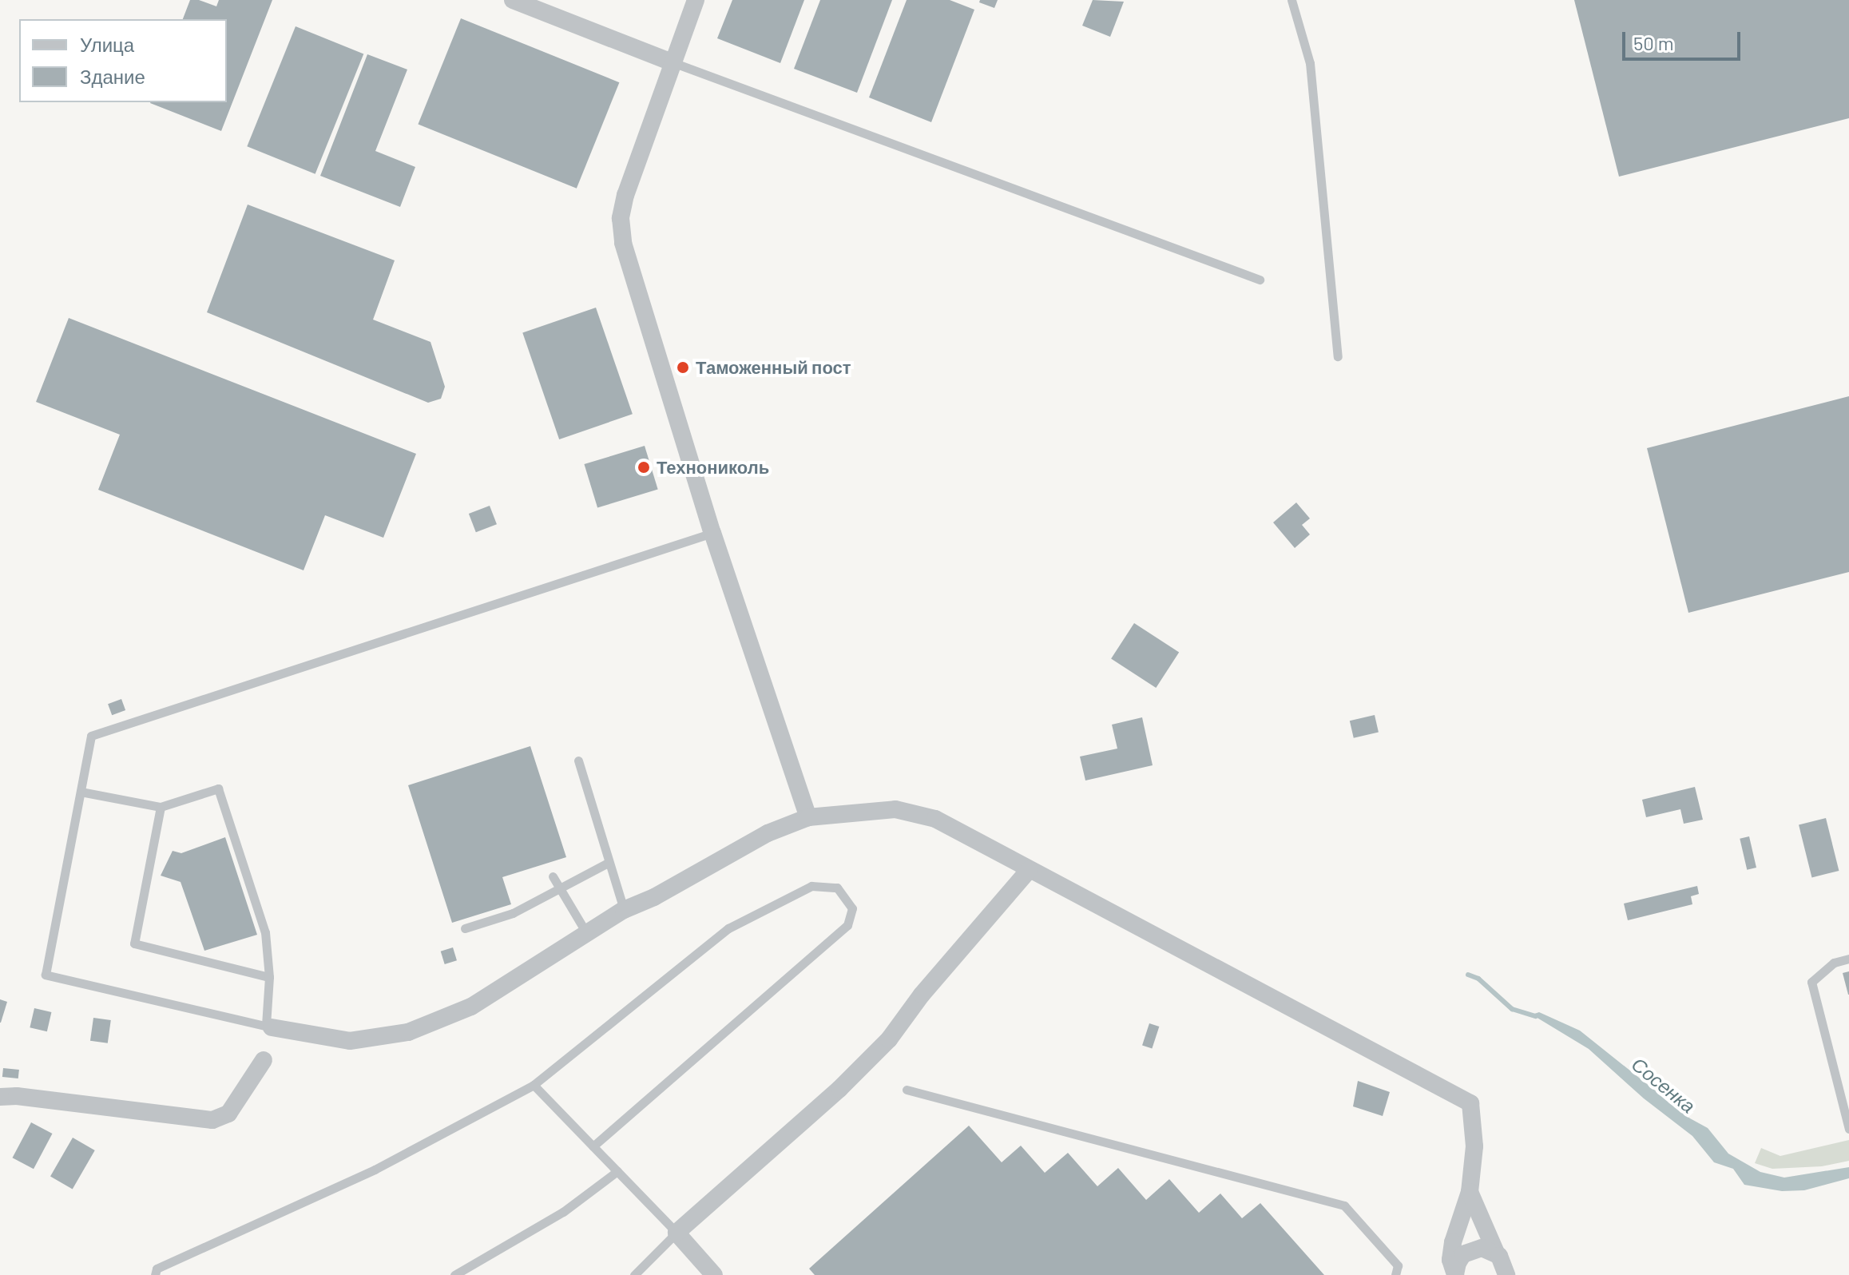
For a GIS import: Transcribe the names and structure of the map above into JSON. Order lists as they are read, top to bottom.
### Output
{
  "water": ["Сосенка"],
  "places": ["Таможенный пост", "Технониколь"],
  "legend": ["Улица", "Здание"],
  "scale_bar": "50 m"
}
